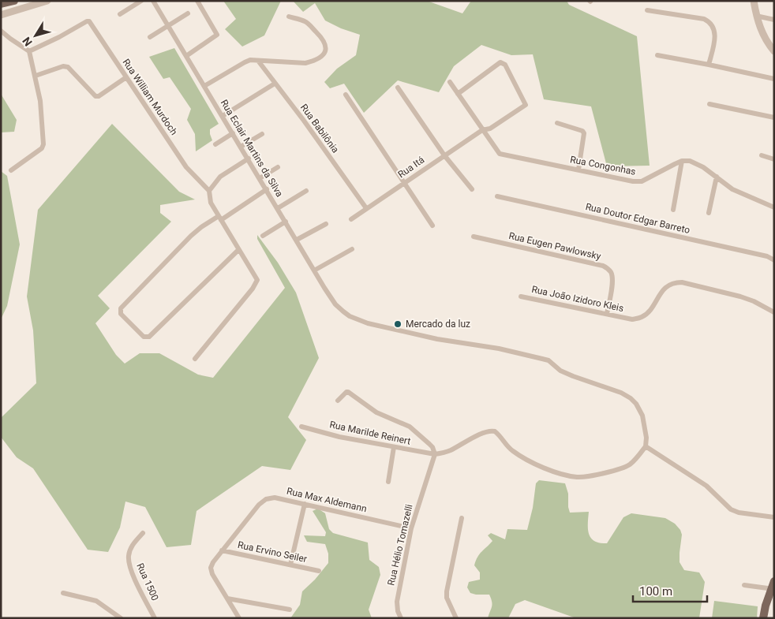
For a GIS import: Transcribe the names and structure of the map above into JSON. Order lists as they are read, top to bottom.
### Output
{
  "streets": {
    "street": [
      "Rua William Murdoch",
      "Rua Babilônia",
      "Rua Eclair Martins da Silva",
      "Rua Congonhas",
      "Rua Itá",
      "Rua Doutor Edgar Barreto",
      "Rua Eugen Pawlowsky",
      "Rua João Izidoro Kleis",
      "Rua Marilde Reinert",
      "Rua Max Aldemann",
      "Rua Hélio Tomazelli",
      "Rua Ervino Seiler",
      "Rua 1500"
    ]
  },
  "crossings": [
    ["Rua Babilônia", "Rua Itá"],
    ["Rua Congonhas", "Rua Itá"],
    ["Rua Eugen Pawlowsky", "Rua João Izidoro Kleis"],
    ["Rua Marilde Reinert", "Rua Hélio Tomazelli"],
    ["Rua Max Aldemann", "Rua Hélio Tomazelli"],
    ["Rua Max Aldemann", "Rua Ervino Seiler"]
  ],
  "places": ["Mercado da luz"],
  "scale_bar": "100 m",
  "north": "bottom left"
}
